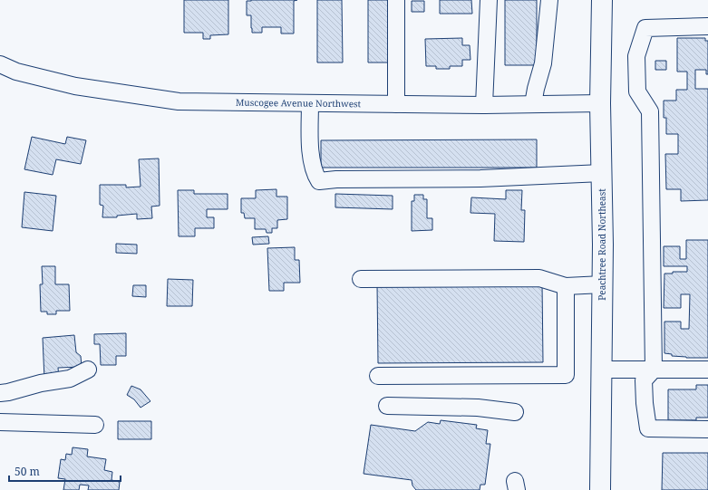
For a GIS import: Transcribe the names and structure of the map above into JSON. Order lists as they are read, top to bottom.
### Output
{
  "streets": {
    "highway": ["Peachtree Road Northeast"],
    "street": ["Muscogee Avenue Northwest"]
  },
  "crossings": [
    ["Muscogee Avenue Northwest", "Peachtree Road Northeast"]
  ],
  "scale_bar": "50 m"
}
